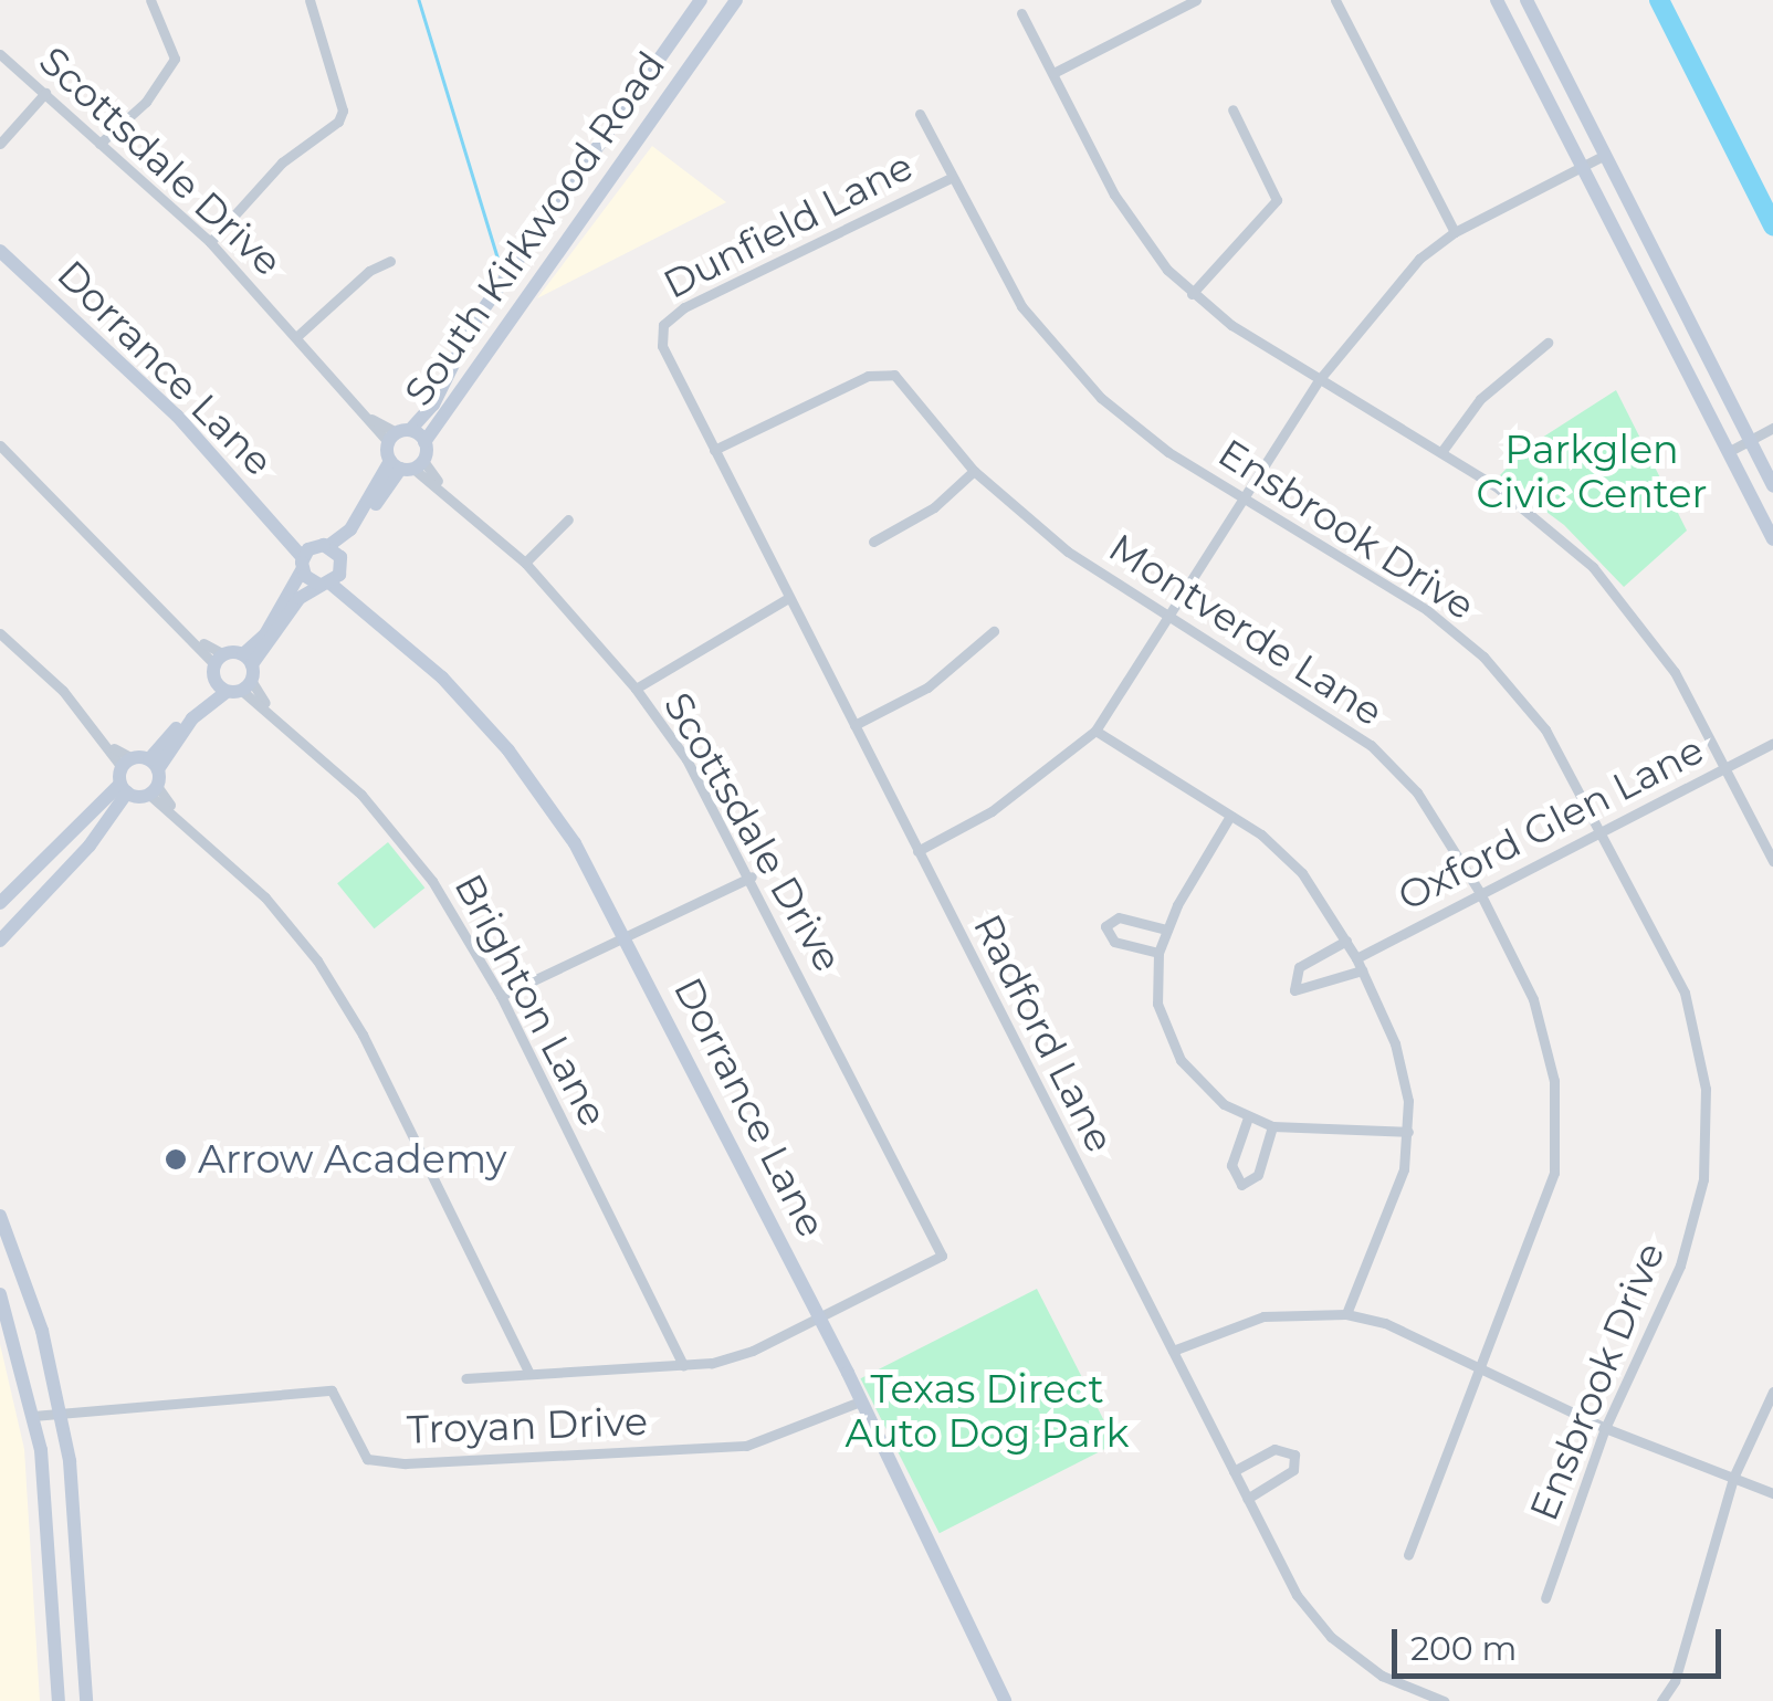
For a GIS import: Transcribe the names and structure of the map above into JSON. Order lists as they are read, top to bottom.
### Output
{
  "streets": {
    "main road": ["South Kirkwood Road", "Dorrance Lane"],
    "street": [
      "Scottsdale Drive",
      "Dunfield Lane",
      "Ensbrook Drive",
      "Montverde Lane",
      "Oxford Glen Lane",
      "Brighton Lane",
      "Radford Lane",
      "Troyan Drive"
    ]
  },
  "crossings": [
    ["Scottsdale Drive", "South Kirkwood Road"],
    ["Scottsdale Drive", "Dorrance Lane"],
    ["Dunfield Lane", "Ensbrook Drive"],
    ["Dunfield Lane", "Radford Lane"],
    ["Dorrance Lane", "Troyan Drive"],
    ["Ensbrook Drive", "Oxford Glen Lane"],
    ["Montverde Lane", "Oxford Glen Lane"],
    ["Montverde Lane", "Radford Lane"]
  ],
  "parks": ["Parkglen Civic Center", "Texas Direct Auto Dog Park"],
  "places": ["Arrow Academy"],
  "scale_bar": "200 m"
}
